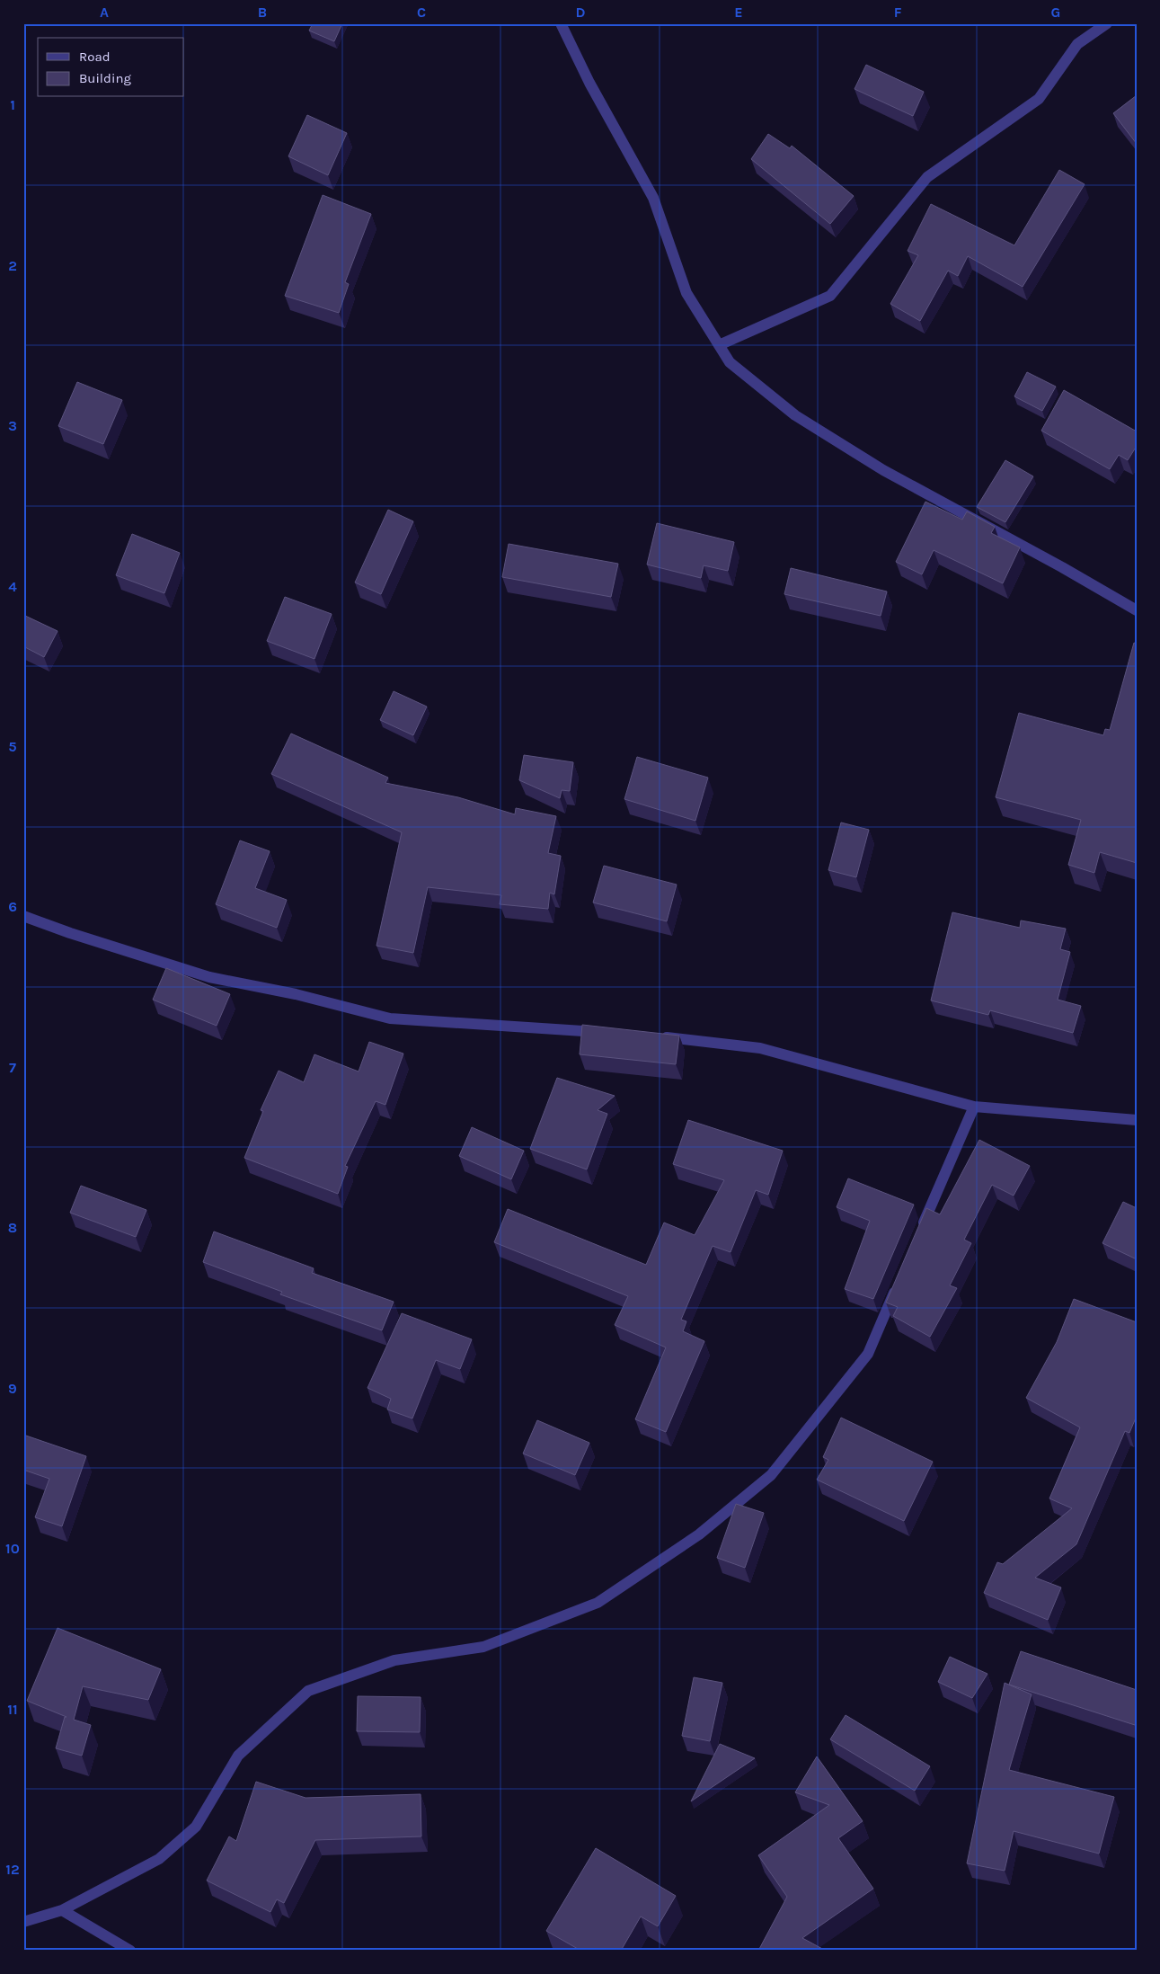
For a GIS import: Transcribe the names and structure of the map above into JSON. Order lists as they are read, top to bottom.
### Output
{
  "legend": ["Road", "Building"],
  "grid": {
    "columns": [
      "A",
      "B",
      "C",
      "D",
      "E",
      "F",
      "G"
    ],
    "rows": [
      "1",
      "2",
      "3",
      "4",
      "5",
      "6",
      "7",
      "8",
      "9",
      "10",
      "11",
      "12"
    ]
  }
}
